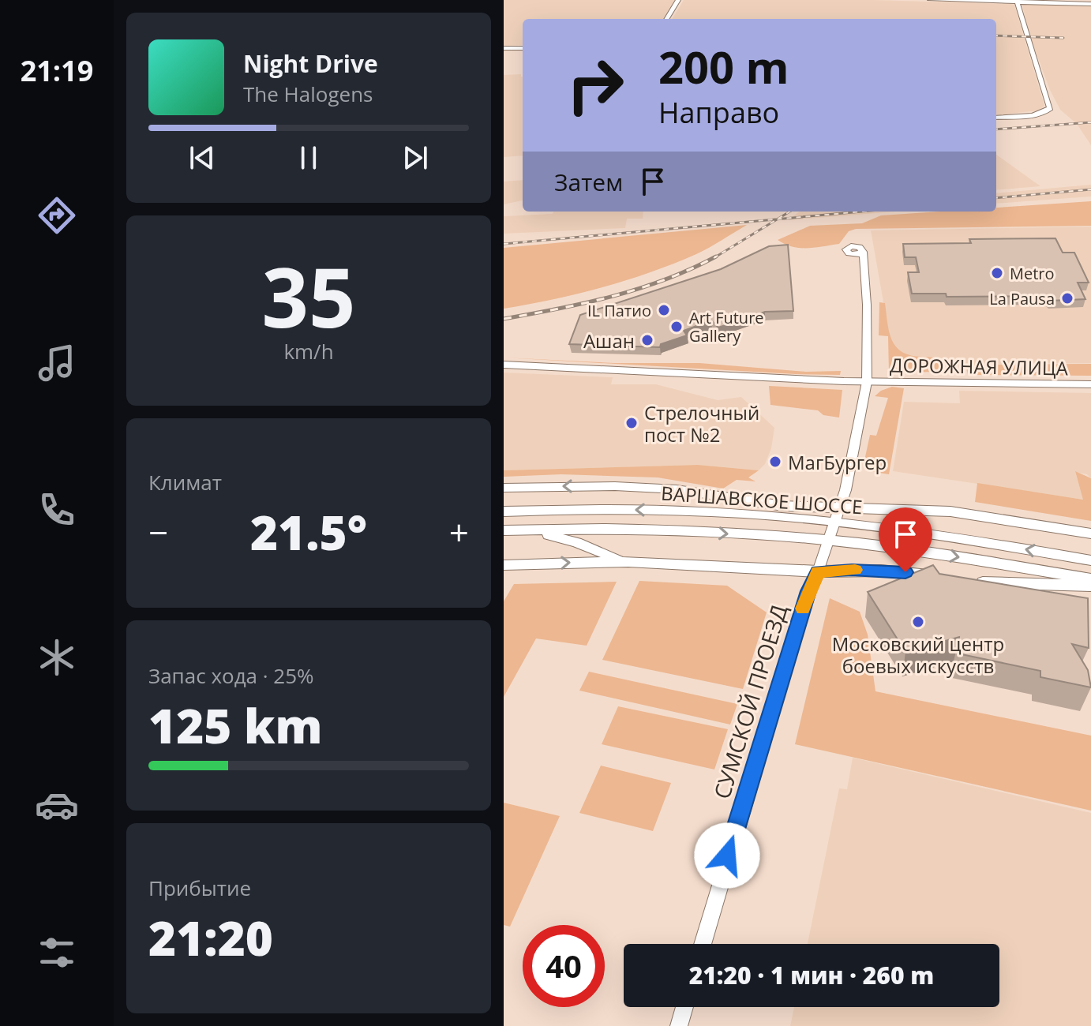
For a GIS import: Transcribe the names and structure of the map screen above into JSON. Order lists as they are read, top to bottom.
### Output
{
  "streets": {
    "main road": ["ДОРОЖНАЯ УЛИЦА", "ВАРШАВСКОЕ ШОССЕ"],
    "street": ["СУМСКОЙ ПРОЕЗД"]
  },
  "crossings": [
    ["ДОРОЖНАЯ УЛИЦА", "СУМСКОЙ ПРОЕЗД"],
    ["ВАРШАВСКОЕ ШОССЕ", "СУМСКОЙ ПРОЕЗД"]
  ],
  "places": [
    "Metro",
    "La Pausa",
    "IL Патио",
    "Art Future Gallery",
    "Ашан",
    "Стрелочный пост №2",
    "МагБургер",
    "Московский центр боевых искусств"
  ],
  "page": {
    "tabs": "21:19",
    "turn": ["200 m", "Направо"],
    "song": ["Night Drive", "The Halogens"],
    "then": "Затем",
    "tile": [
      ["35", "km/h"],
      "Климат",
      ["Запас хода · 25%", "125 km"],
      ["Прибытие", "21:20"]
    ],
    "heat": ["−", "21.5°", "+"],
    "limit": "40",
    "trip": "21:20 · 1 мин · 260 m"
  }
}
